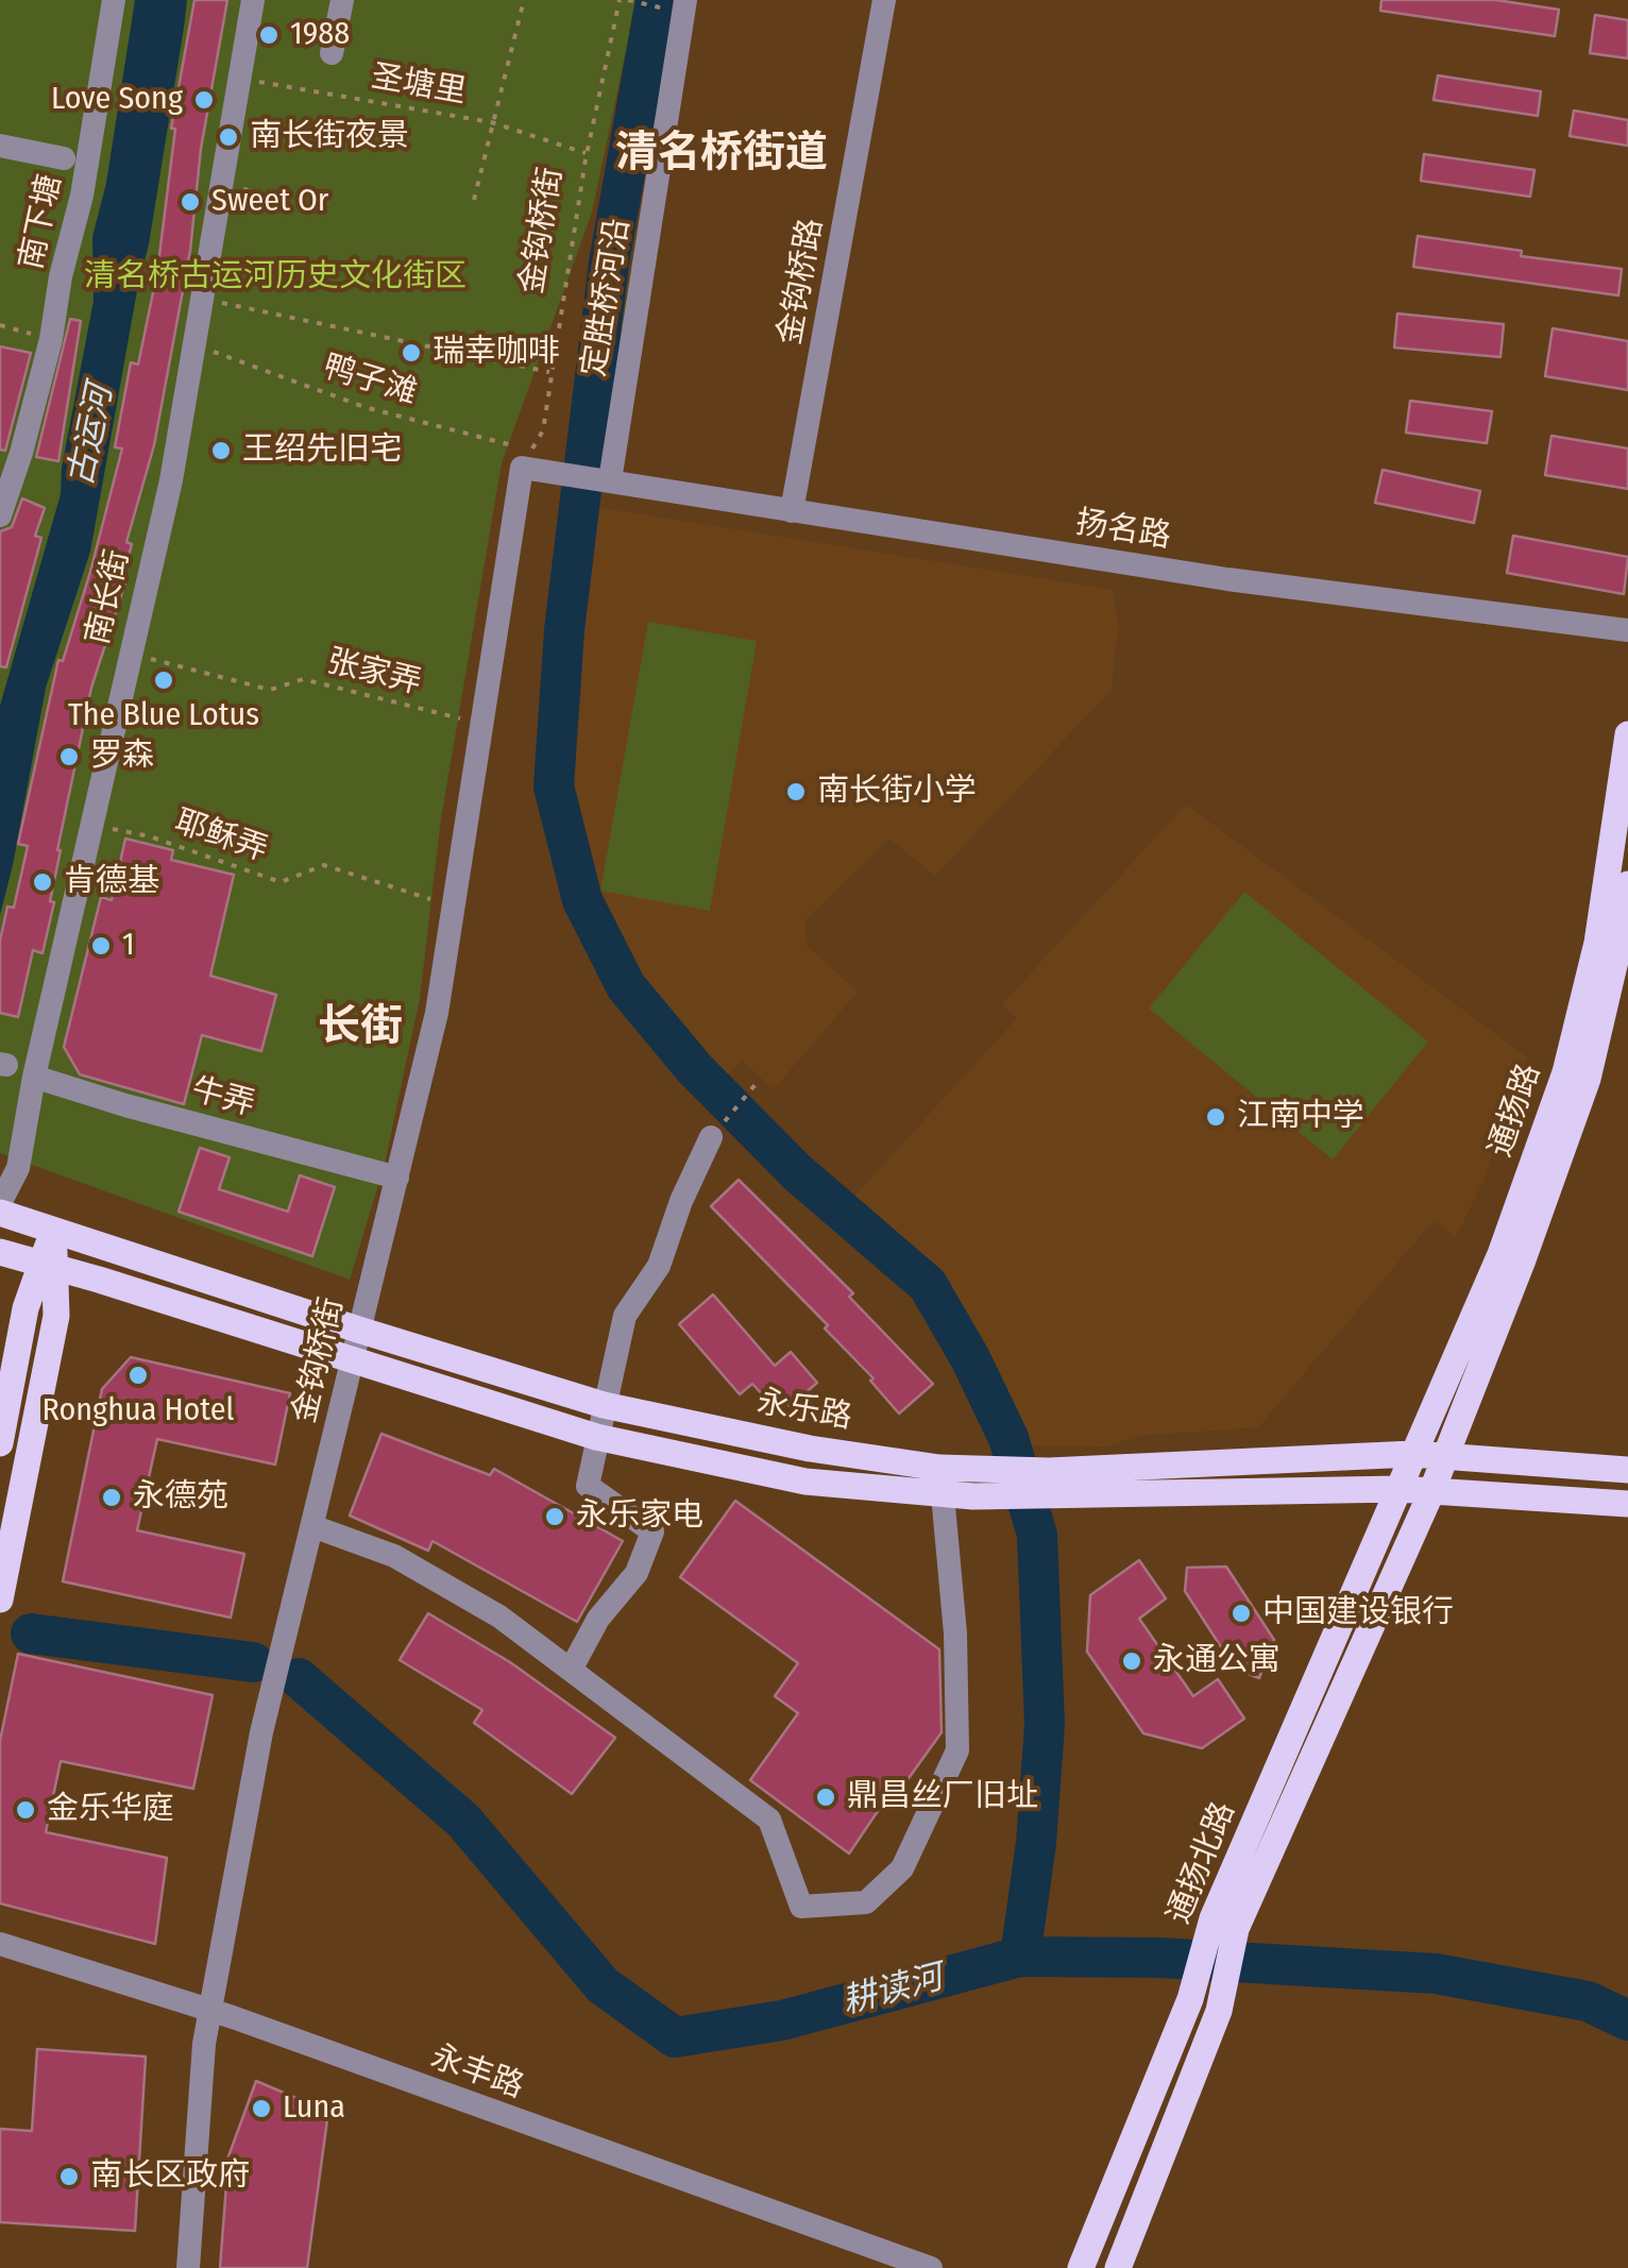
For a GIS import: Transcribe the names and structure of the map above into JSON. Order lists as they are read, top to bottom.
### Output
{
  "streets": {
    "main road": ["通扬路", "永乐路", "通扬北路"],
    "street": [
      "南下塘",
      "金钩桥街",
      "金钩桥路",
      "定胜桥河沿",
      "扬名路",
      "南长街",
      "牛弄",
      "永丰路"
    ],
    "path": [
      "圣塘里",
      "鸭子滩",
      "张家弄",
      "耶稣弄"
    ]
  },
  "crossings": [
    ["圣塘里", "金钩桥街"],
    ["圣塘里", "南长街"],
    ["金钩桥街", "鸭子滩"],
    ["金钩桥街", "扬名路"],
    ["金钩桥街", "张家弄"],
    ["金钩桥街", "耶稣弄"],
    ["金钩桥街", "牛弄"],
    ["金钩桥街", "永乐路"],
    ["金钩桥街", "永丰路"],
    ["金钩桥路", "扬名路"],
    ["定胜桥河沿", "扬名路"],
    ["鸭子滩", "扬名路"],
    ["鸭子滩", "南长街"],
    ["南长街", "张家弄"],
    ["南长街", "耶稣弄"],
    ["南长街", "牛弄"],
    ["通扬路", "永乐路"],
    ["通扬路", "通扬北路"],
    ["永乐路", "通扬北路"]
  ],
  "districts": ["清名桥街道", "长街"],
  "water": ["古运河", "耕读河"],
  "parks": ["清名桥古运河历史文化街区"],
  "places": [
    "1988",
    "Love Song",
    "南长街夜景",
    "Sweet Or",
    "瑞幸咖啡",
    "王绍先旧宅",
    "The Blue Lotus",
    "罗森",
    "南长街小学",
    "肯德基",
    "1",
    "江南中学",
    "Ronghua Hotel",
    "永德苑",
    "永乐家电",
    "中国建设银行",
    "永通公寓",
    "鼎昌丝厂旧址",
    "金乐华庭",
    "Luna",
    "南长区政府"
  ]
}
